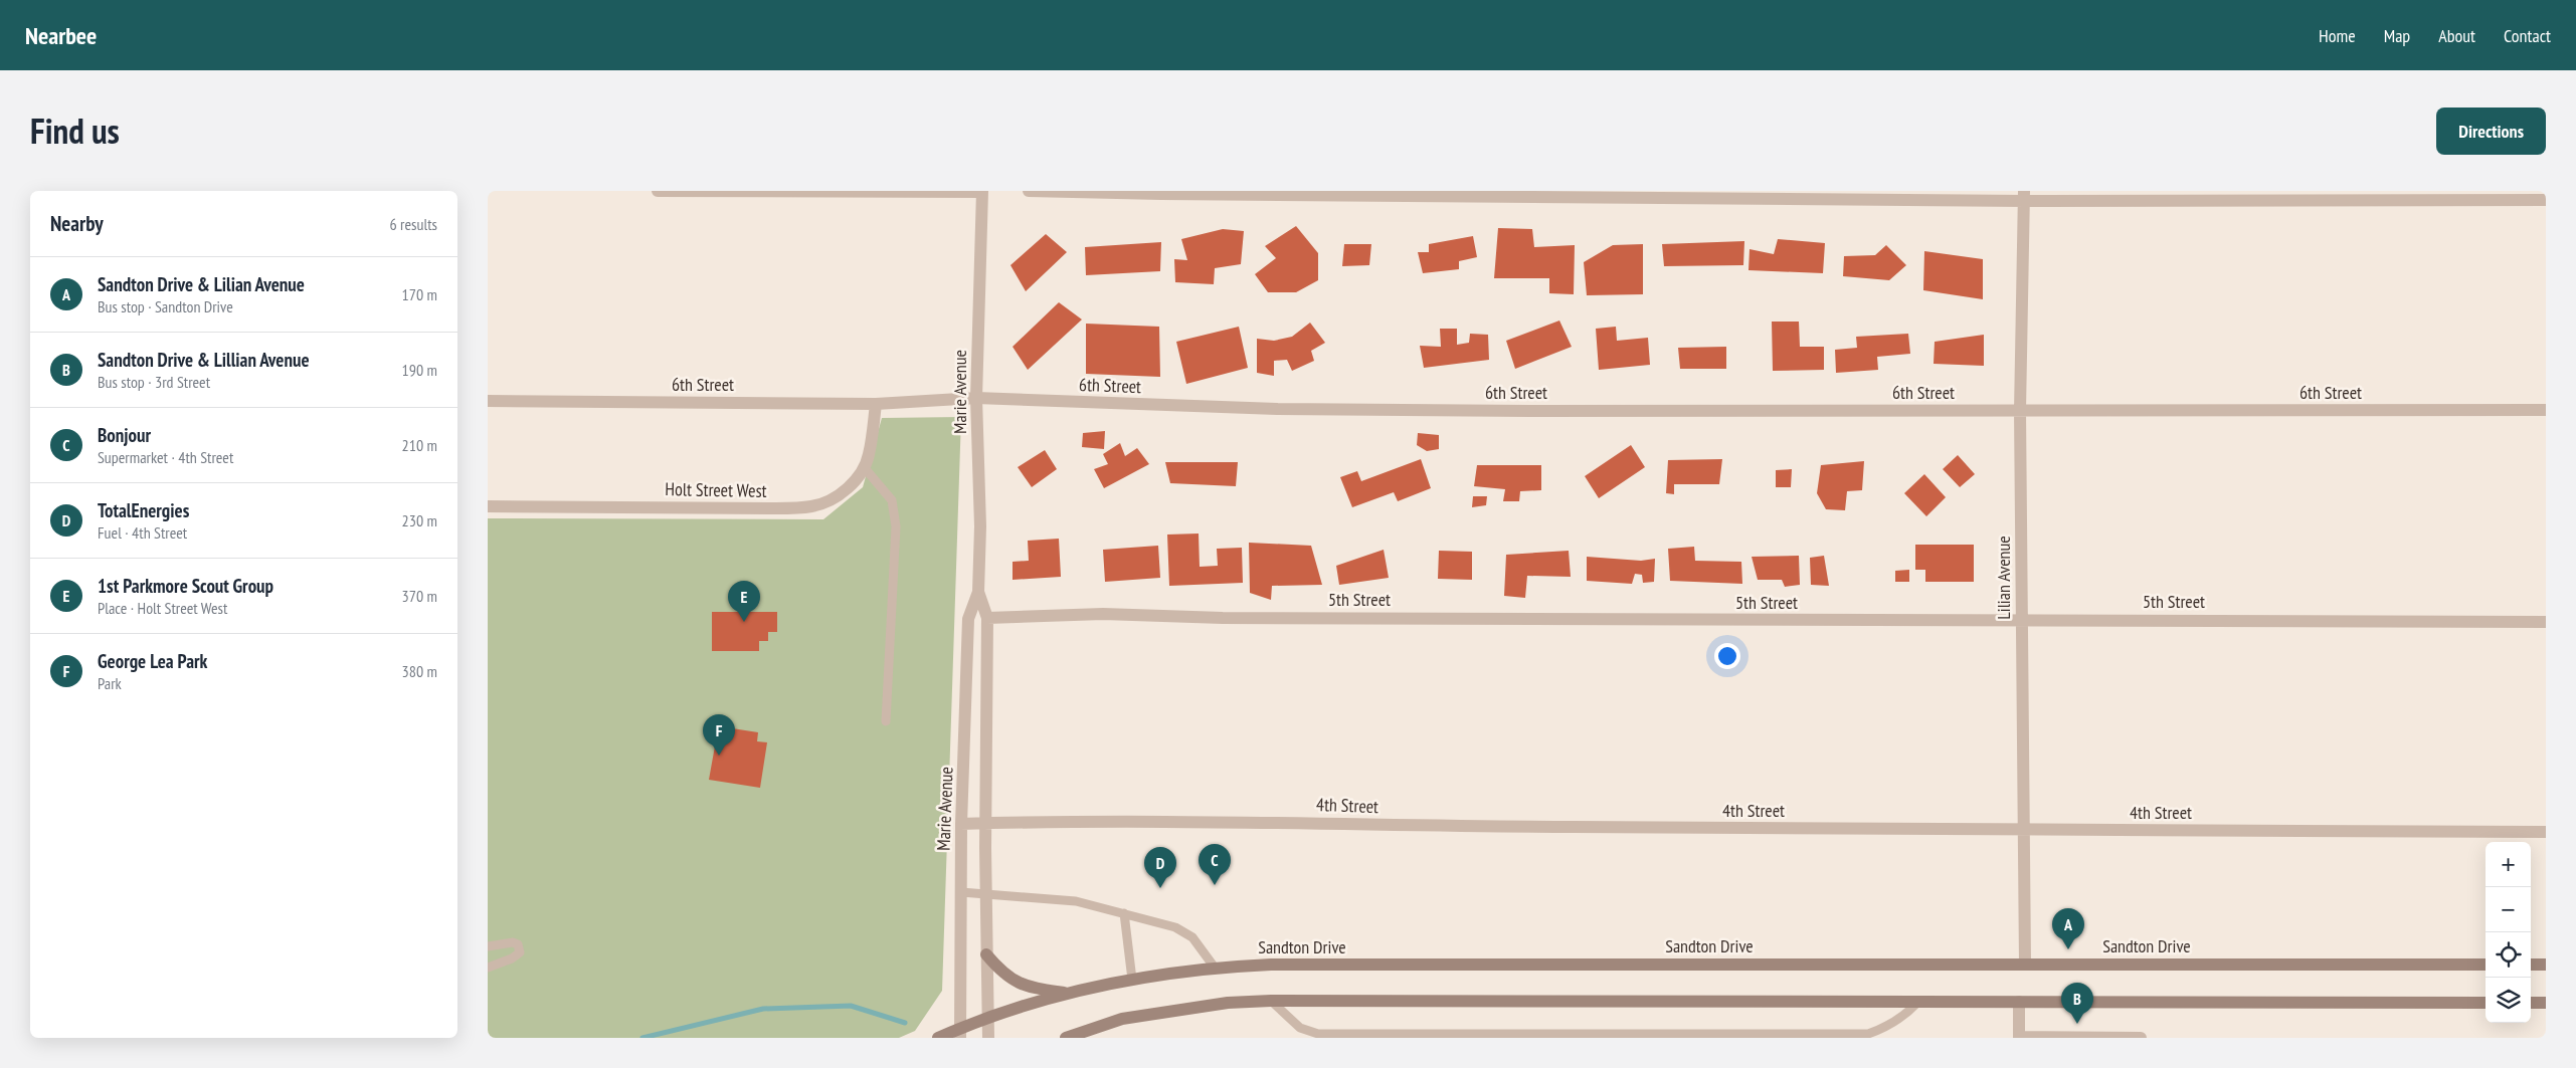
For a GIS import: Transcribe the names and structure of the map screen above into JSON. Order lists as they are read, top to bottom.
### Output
{
  "streets": {
    "main road": ["Sandton Drive"],
    "street": [
      "6th Street",
      "Marie Avenue",
      "Holt Street West",
      "Lilian Avenue",
      "5th Street",
      "4th Street"
    ]
  },
  "crossings": [
    ["6th Street", "Marie Avenue"],
    ["6th Street", "Holt Street West"],
    ["6th Street", "Lilian Avenue"],
    ["Marie Avenue", "5th Street"],
    ["Marie Avenue", "4th Street"],
    ["Marie Avenue", "Sandton Drive"],
    ["Lilian Avenue", "5th Street"],
    ["Lilian Avenue", "4th Street"],
    ["Lilian Avenue", "Sandton Drive"]
  ],
  "page": {
    "header": "Nearbee",
    "nav": [
      "Home",
      "Map",
      "About",
      "Contact"
    ],
    "title": "Find us",
    "buttons": "Directions",
    "heading": ["Nearby", "6 results"],
    "list": [
      {
        "mark": "A",
        "name": "Sandton Drive & Lilian Avenue",
        "note": "Bus stop · Sandton Drive",
        "value": "170 m"
      },
      {
        "mark": "B",
        "name": "Sandton Drive & Lillian Avenue",
        "note": "Bus stop · 3rd Street",
        "value": "190 m"
      },
      {
        "mark": "C",
        "name": "Bonjour",
        "note": "Supermarket · 4th Street",
        "value": "210 m"
      },
      {
        "mark": "D",
        "name": "TotalEnergies",
        "note": "Fuel · 4th Street",
        "value": "230 m"
      },
      {
        "mark": "E",
        "name": "1st Parkmore Scout Group",
        "note": "Place · Holt Street West",
        "value": "370 m"
      },
      {
        "mark": "F",
        "name": "George Lea Park",
        "note": "Park",
        "value": "380 m"
      }
    ],
    "pins": [
      "E",
      "F",
      "C",
      "D",
      "A",
      "B"
    ],
    "map_buttons": ["+", "−"]
  }
}
